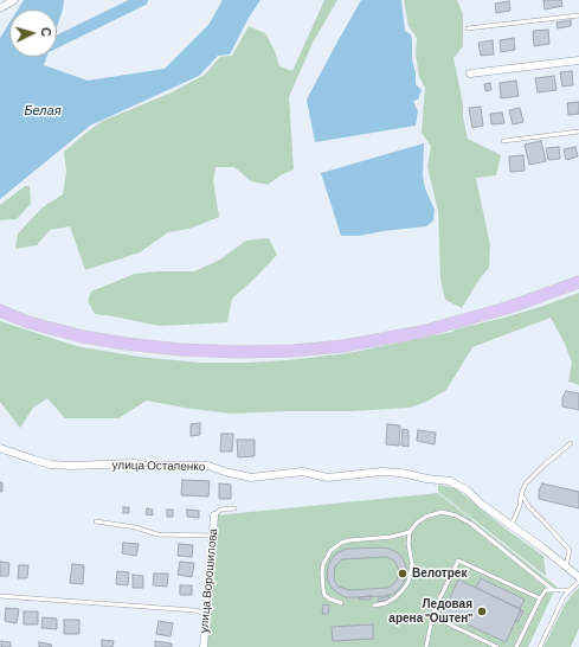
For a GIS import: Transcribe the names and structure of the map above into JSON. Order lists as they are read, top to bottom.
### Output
{
  "streets": {
    "street": ["улица Остапенко", "улица Ворошилова"]
  },
  "water": ["Белая"],
  "places": ["Велотрек", "Ледовая арена \"Оштен\""],
  "north": "right"
}
